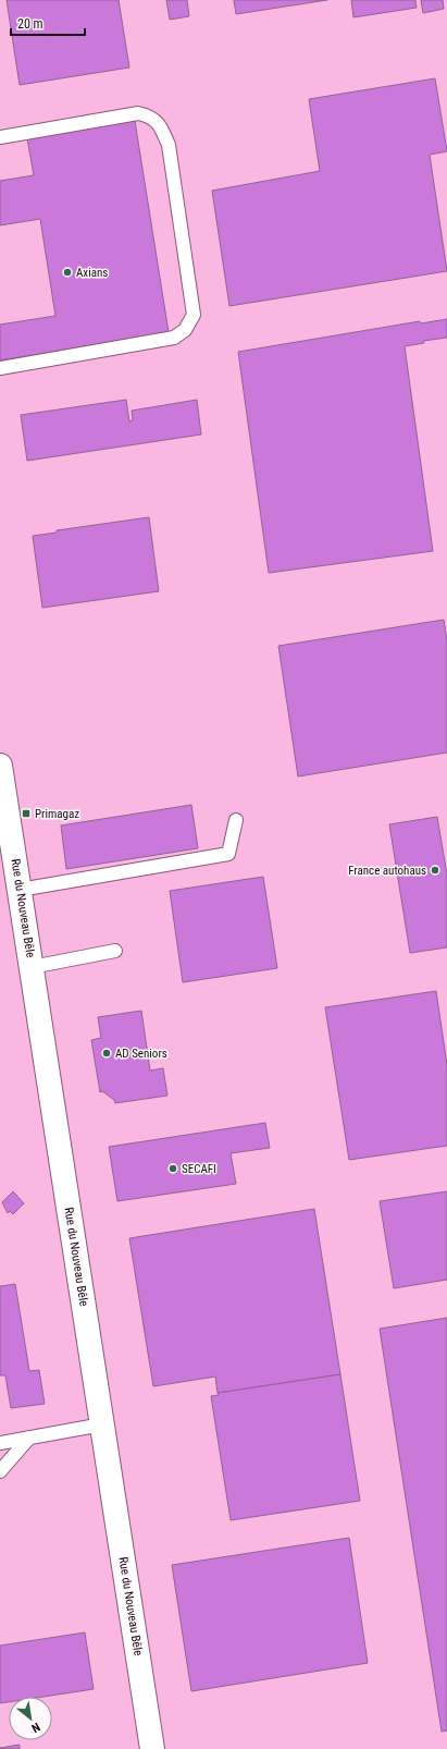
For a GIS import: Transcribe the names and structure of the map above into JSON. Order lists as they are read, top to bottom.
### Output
{
  "streets": {
    "street": ["Rue du Nouveau Bêle"]
  },
  "places": {
    "other": [
      "Axians",
      "France autohaus",
      "AD Seniors",
      "SECAFI"
    ],
    "transit": ["Primagaz"]
  },
  "scale_bar": "20 m",
  "north": "bottom right"
}
